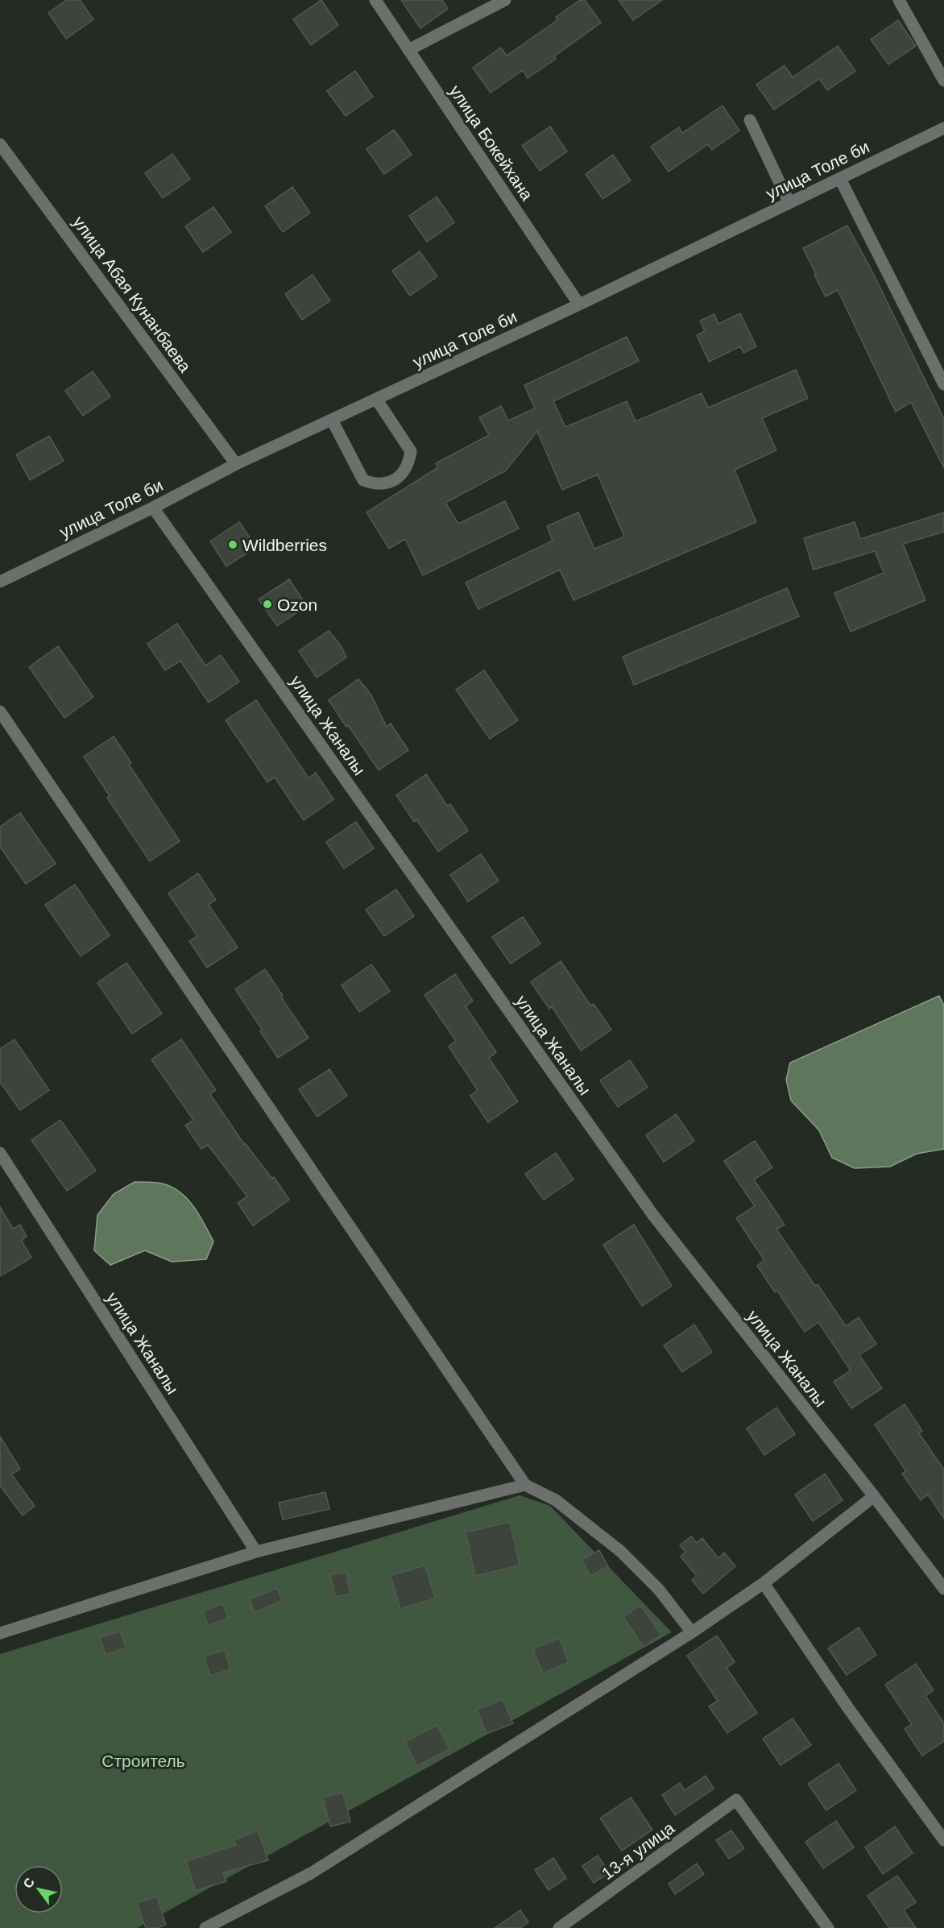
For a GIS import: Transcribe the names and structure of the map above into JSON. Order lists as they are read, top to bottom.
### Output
{
  "streets": {
    "street": [
      "улица Бокейхана",
      "улица Толе би",
      "улица Абая Кунанбаева",
      "улица Жаналы",
      "13-я улица"
    ]
  },
  "crossings": [
    ["улица Бокейхана", "улица Толе би"],
    ["улица Толе би", "улица Абая Кунанбаева"],
    ["улица Толе би", "улица Жаналы"]
  ],
  "parks": ["Строитель"],
  "places": ["Wildberries", "Ozon"],
  "north": "top left"
}
